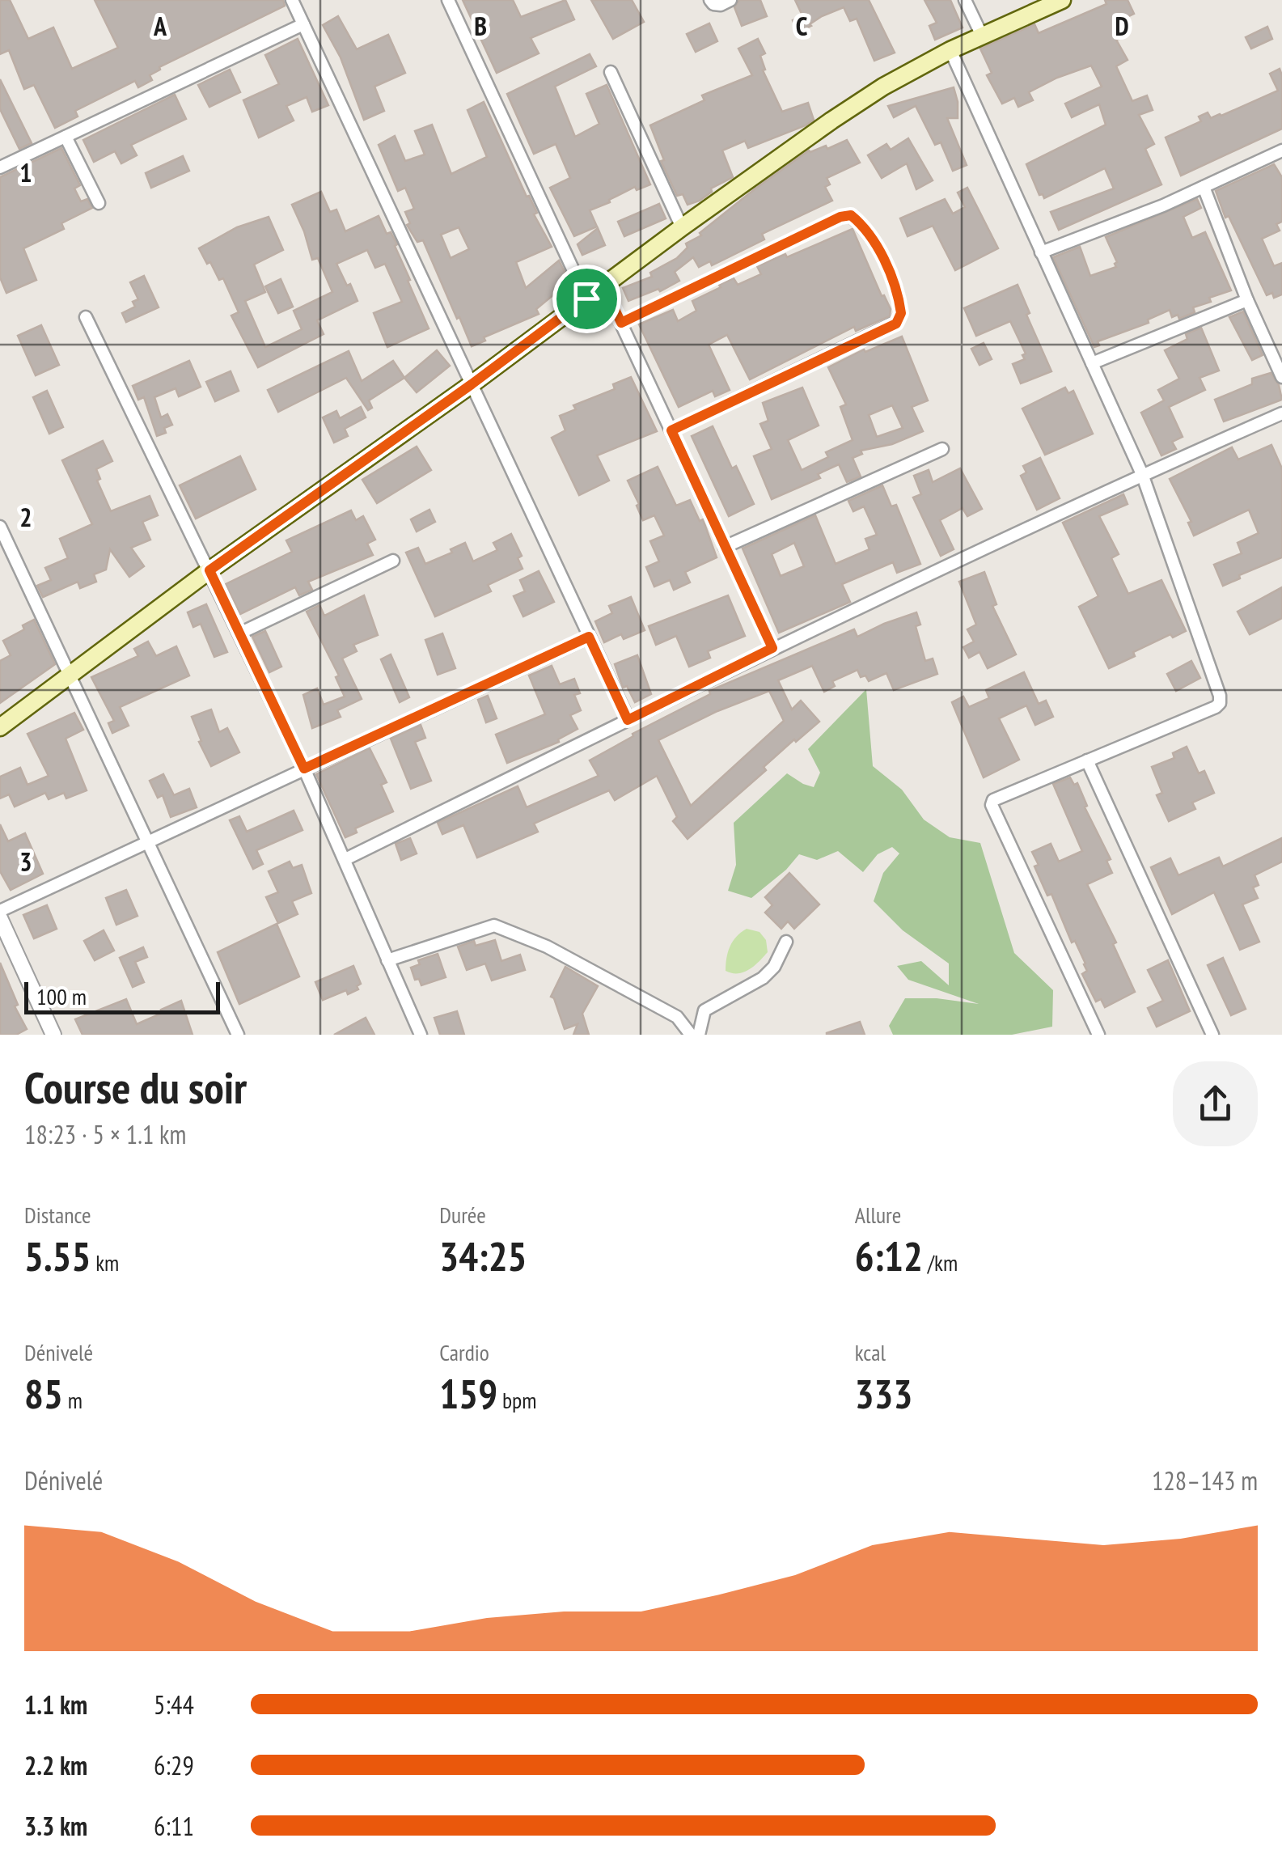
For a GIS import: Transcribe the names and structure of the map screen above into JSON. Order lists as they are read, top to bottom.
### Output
{
  "scale_bar": "100 m",
  "page": {
    "scale": "100 m",
    "heading": ["Course du soir", "18:23 · 5 × 1.1 km"],
    "stats": [
      ["Distance", "5.55 km"],
      ["Durée", "34:25"],
      ["Allure", "6:12 /km"],
      ["Dénivelé", "85 m"],
      ["Cardio", "159 bpm"],
      ["kcal", "333"]
    ],
    "chart": ["Dénivelé", "128–143 m"],
    "list": [
      {
        "name": "1.1 km",
        "note": "5:44"
      },
      {
        "name": "2.2 km",
        "note": "6:29"
      },
      {
        "name": "3.3 km",
        "note": "6:11"
      }
    ]
  },
  "grid": {
    "columns": [
      "A",
      "B",
      "C",
      "D"
    ],
    "rows": ["1", "2", "3"]
  }
}
